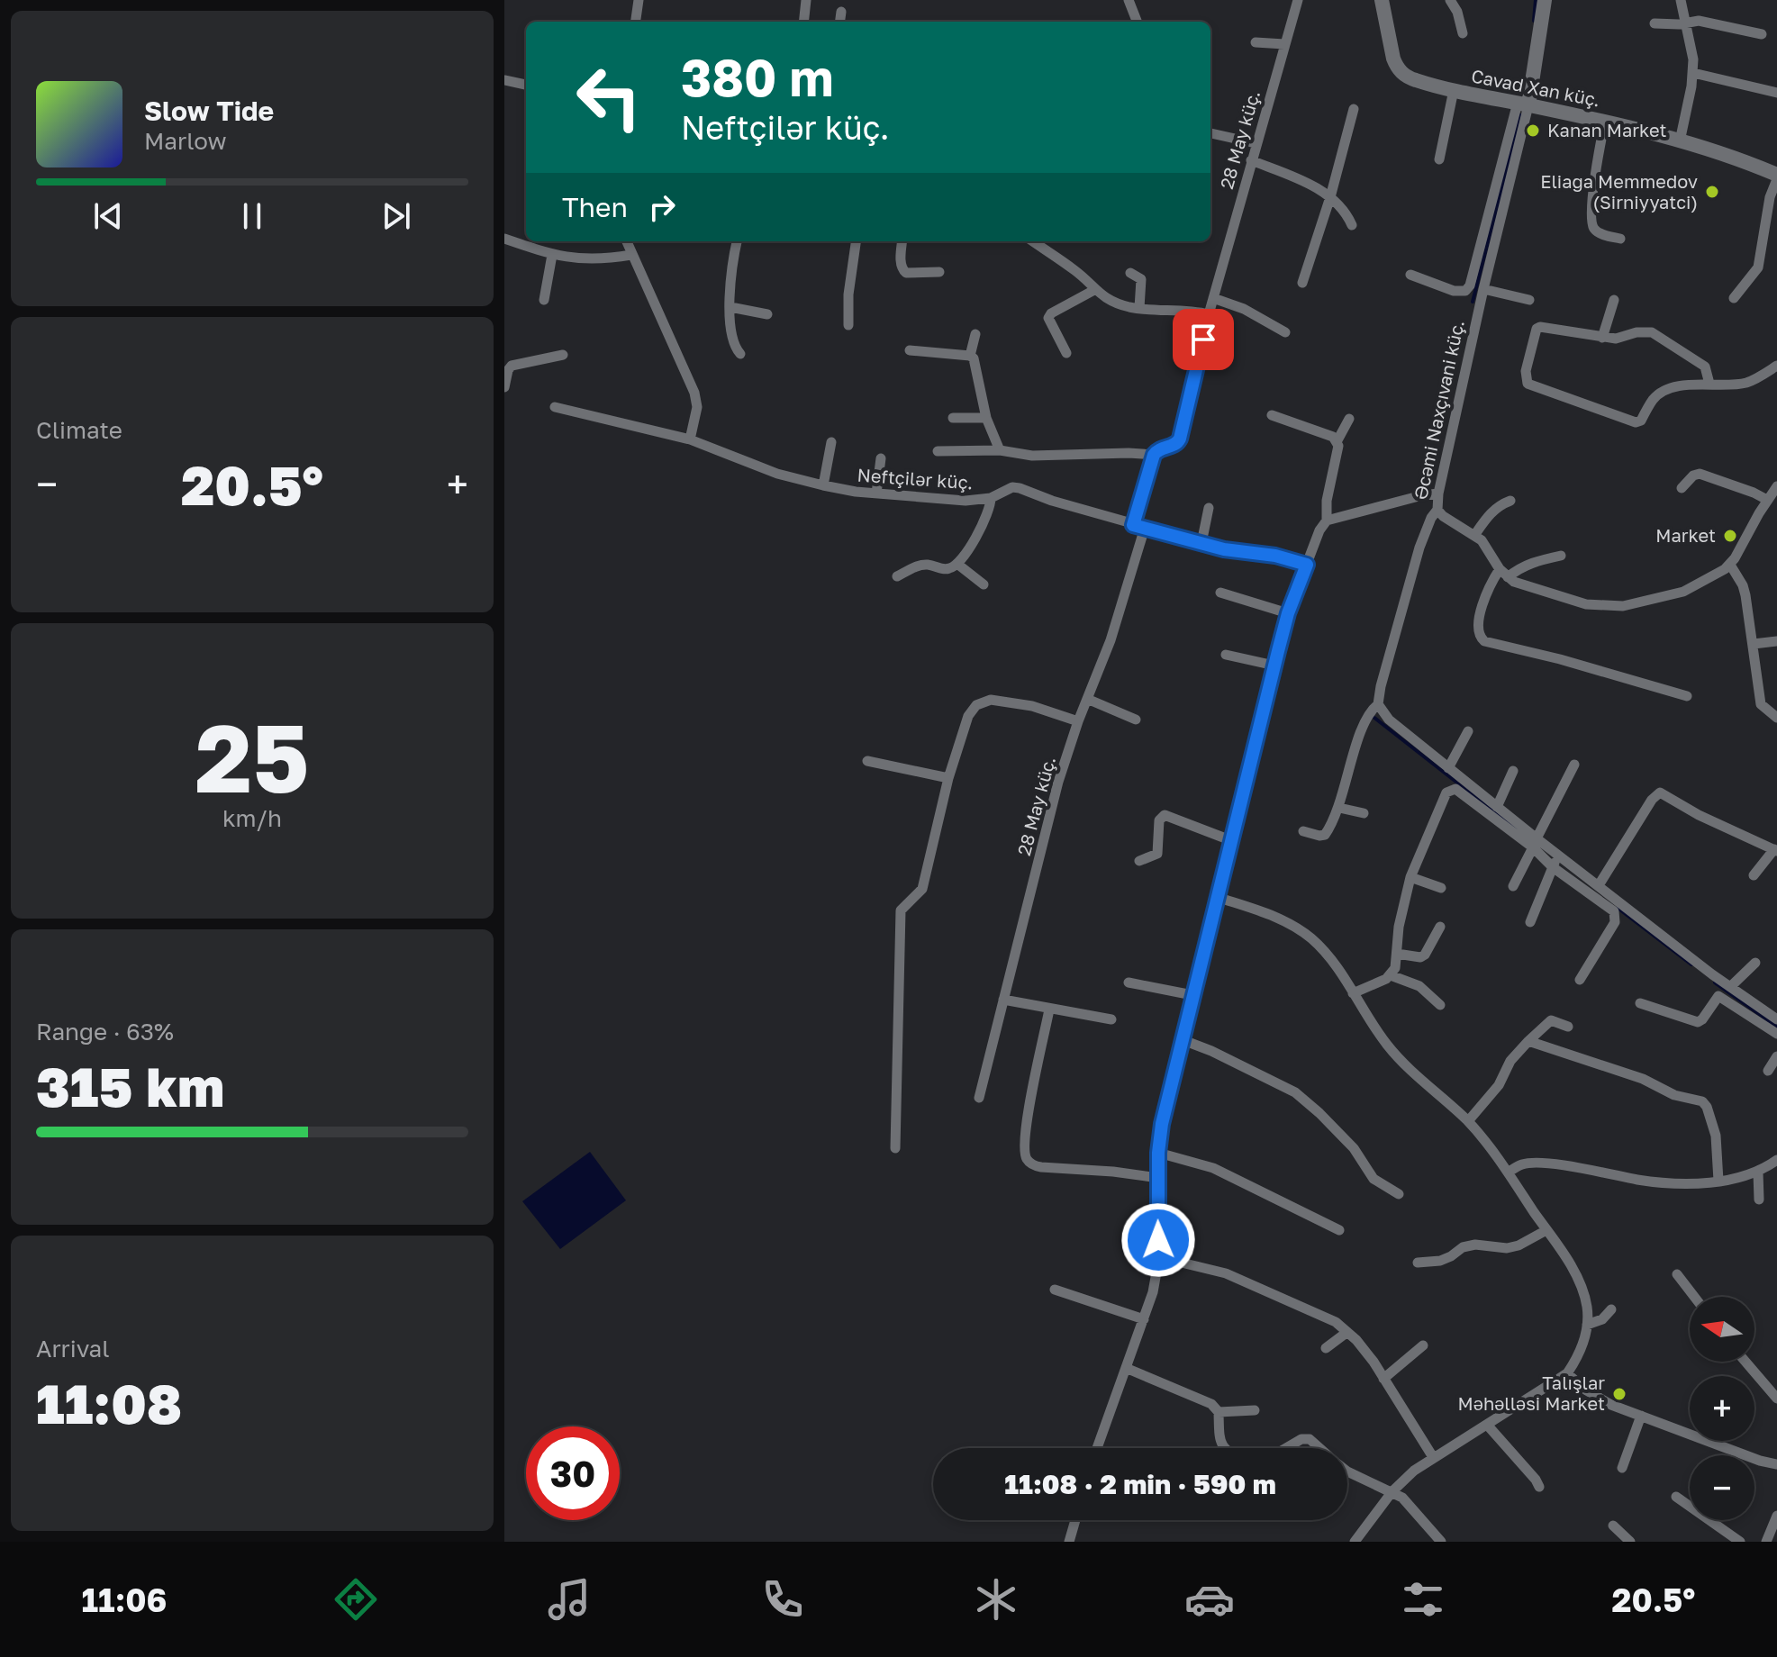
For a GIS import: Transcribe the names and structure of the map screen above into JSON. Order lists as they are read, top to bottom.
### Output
{
  "streets": {
    "street": [
      "Cavad Xan küç.",
      "28 May küç.",
      "Əcəmi Naxçıvani küç.",
      "Neftçilər küç."
    ]
  },
  "crossings": [
    ["Cavad Xan küç.", "Əcəmi Naxçıvani küç."],
    ["28 May küç.", "Neftçilər küç."]
  ],
  "places": [
    "Kanan Market",
    "Eliaga Memmedov (Sirniyyatci)",
    "Market",
    "Talışlar Məhəlləsi Market"
  ],
  "north": "left",
  "page": {
    "turn": ["380 m", "Neftçilər küç."],
    "song": ["Slow Tide", "Marlow"],
    "then": "Then",
    "tile": [
      "Climate",
      ["25", "km/h"],
      ["Range · 63%", "315 km"],
      ["Arrival", "11:08"]
    ],
    "heat": ["−", "20.5°", "+"],
    "map_buttons": ["+", "−"],
    "limit": "30",
    "trip": "11:08 · 2 min · 590 m",
    "tabs": ["11:06", "20.5°"]
  }
}
